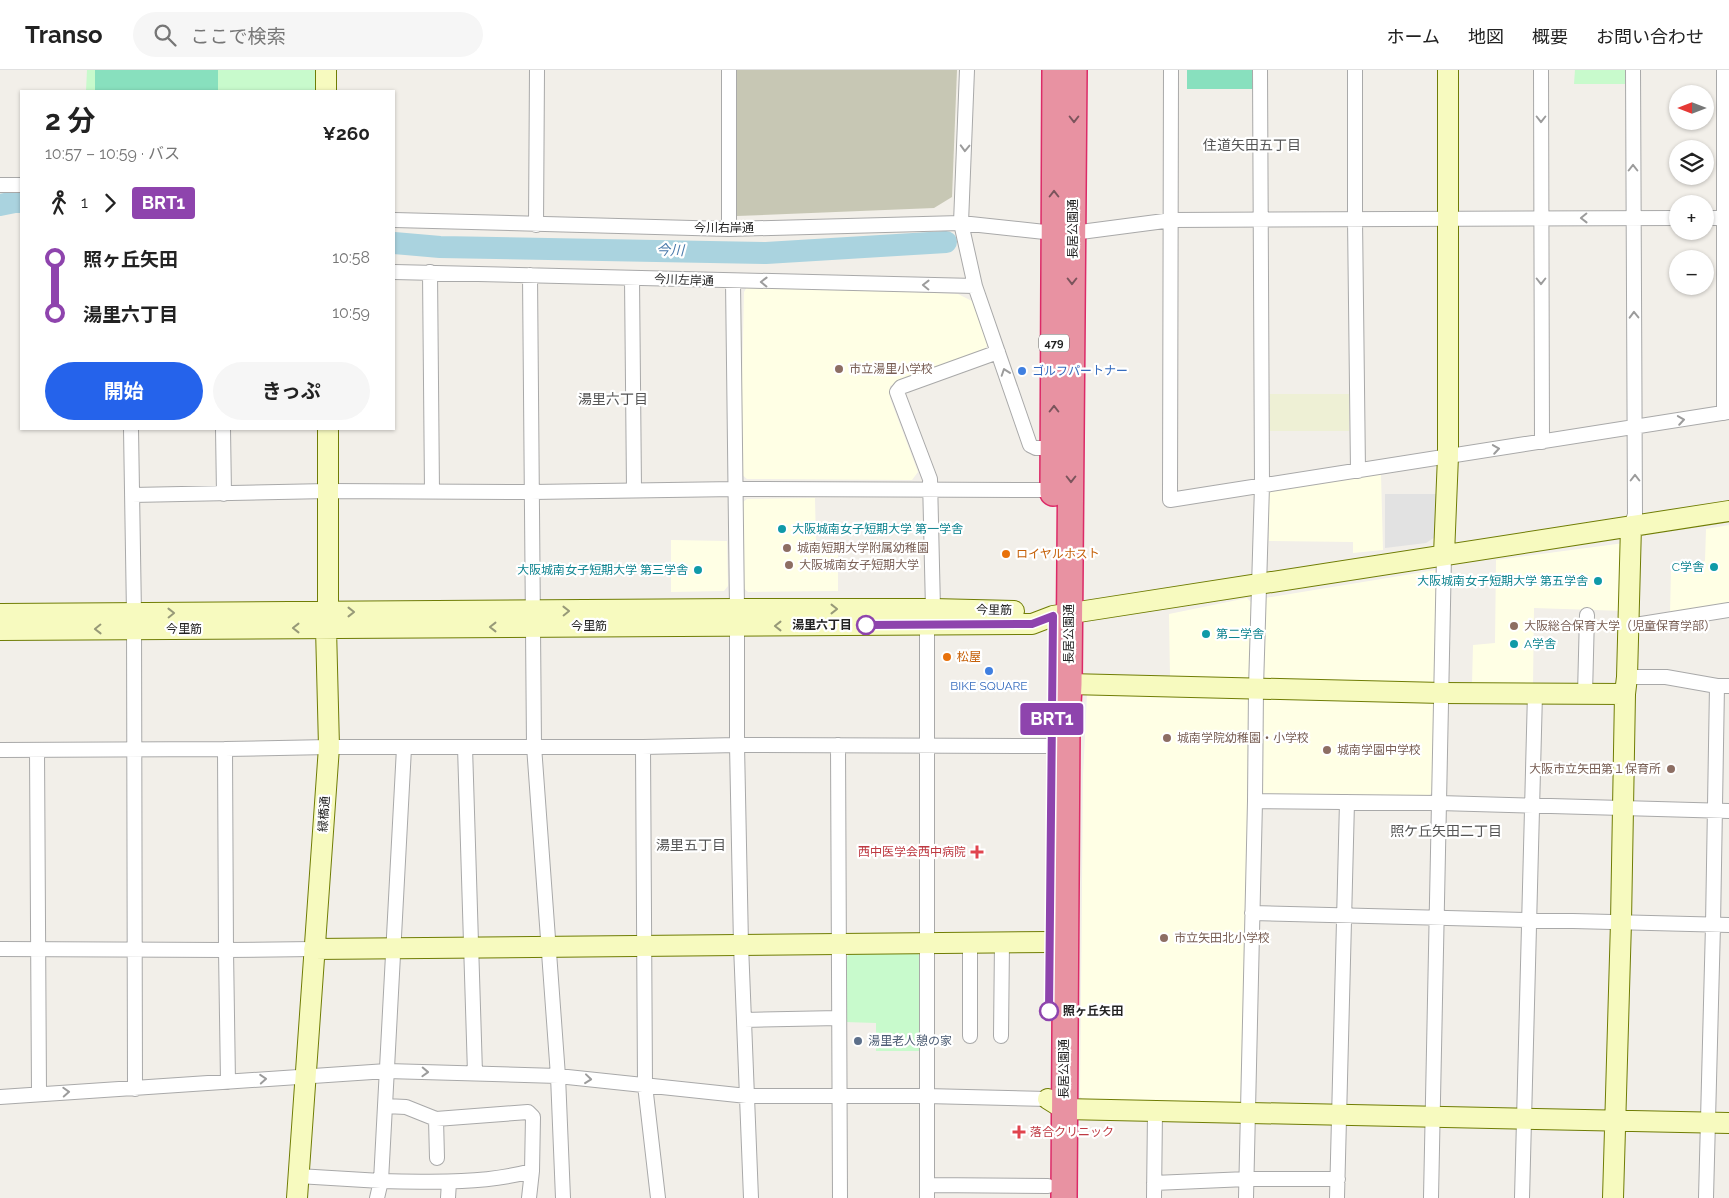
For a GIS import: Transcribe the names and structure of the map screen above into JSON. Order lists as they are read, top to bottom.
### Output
{
  "streets": {
    "highway": ["長居公園通", "479"],
    "street": [
      "今川右岸通",
      "今川左岸通",
      "今里筋",
      "緑橋通"
    ]
  },
  "crossings": [
    ["今川右岸通", "長居公園通"],
    ["長居公園通", "今里筋"],
    ["今里筋", "緑橋通"]
  ],
  "one_way": ["今川左岸通"],
  "districts": [
    "住道矢田五丁目",
    "湯里六丁目",
    "照ケ丘矢田二丁目",
    "湯里五丁目"
  ],
  "water": ["今川"],
  "places": {
    "other": [
      "市立湯里小学校",
      "ゴルフパートナー",
      "大阪城南女子短期大学 第一学舎",
      "城南短期大学附属幼稚園",
      "ロイヤルホスト",
      "大阪城南女子短期大学",
      "C学舎",
      "大阪城南女子短期大学 第三学舎",
      "大阪城南女子短期大学 第五学舎",
      "湯里六丁目",
      "大阪総合保育大学（児童保育学部）",
      "第二学舎",
      "A学舎",
      "松屋",
      "BIKE SQUARE",
      "城南学院幼稚園・小学校",
      "城南学園中学校",
      "大阪市立矢田第１保育所",
      "市立矢田北小学校",
      "照ヶ丘矢田",
      "湯里老人憩の家"
    ],
    "health": ["西中医学会西中病院", "落合クリニック"]
  },
  "lines": ["bus line BRT1"],
  "north": "left",
  "page": {
    "header": "Transo",
    "search": "ここで検索",
    "nav": [
      "ホーム",
      "地図",
      "概要",
      "お問い合わせ"
    ],
    "on_map": "BRT1",
    "map_buttons": ["+", "−"],
    "heading": ["2 分", "10:57 – 10:59 · バス", "¥260"],
    "legs": ["1", "BRT1"],
    "list": [
      {
        "name": "照ヶ丘矢田",
        "value": "10:58"
      },
      {
        "name": "湯里六丁目",
        "value": "10:59"
      }
    ],
    "buttons": ["開始", "きっぷ"]
  }
}
